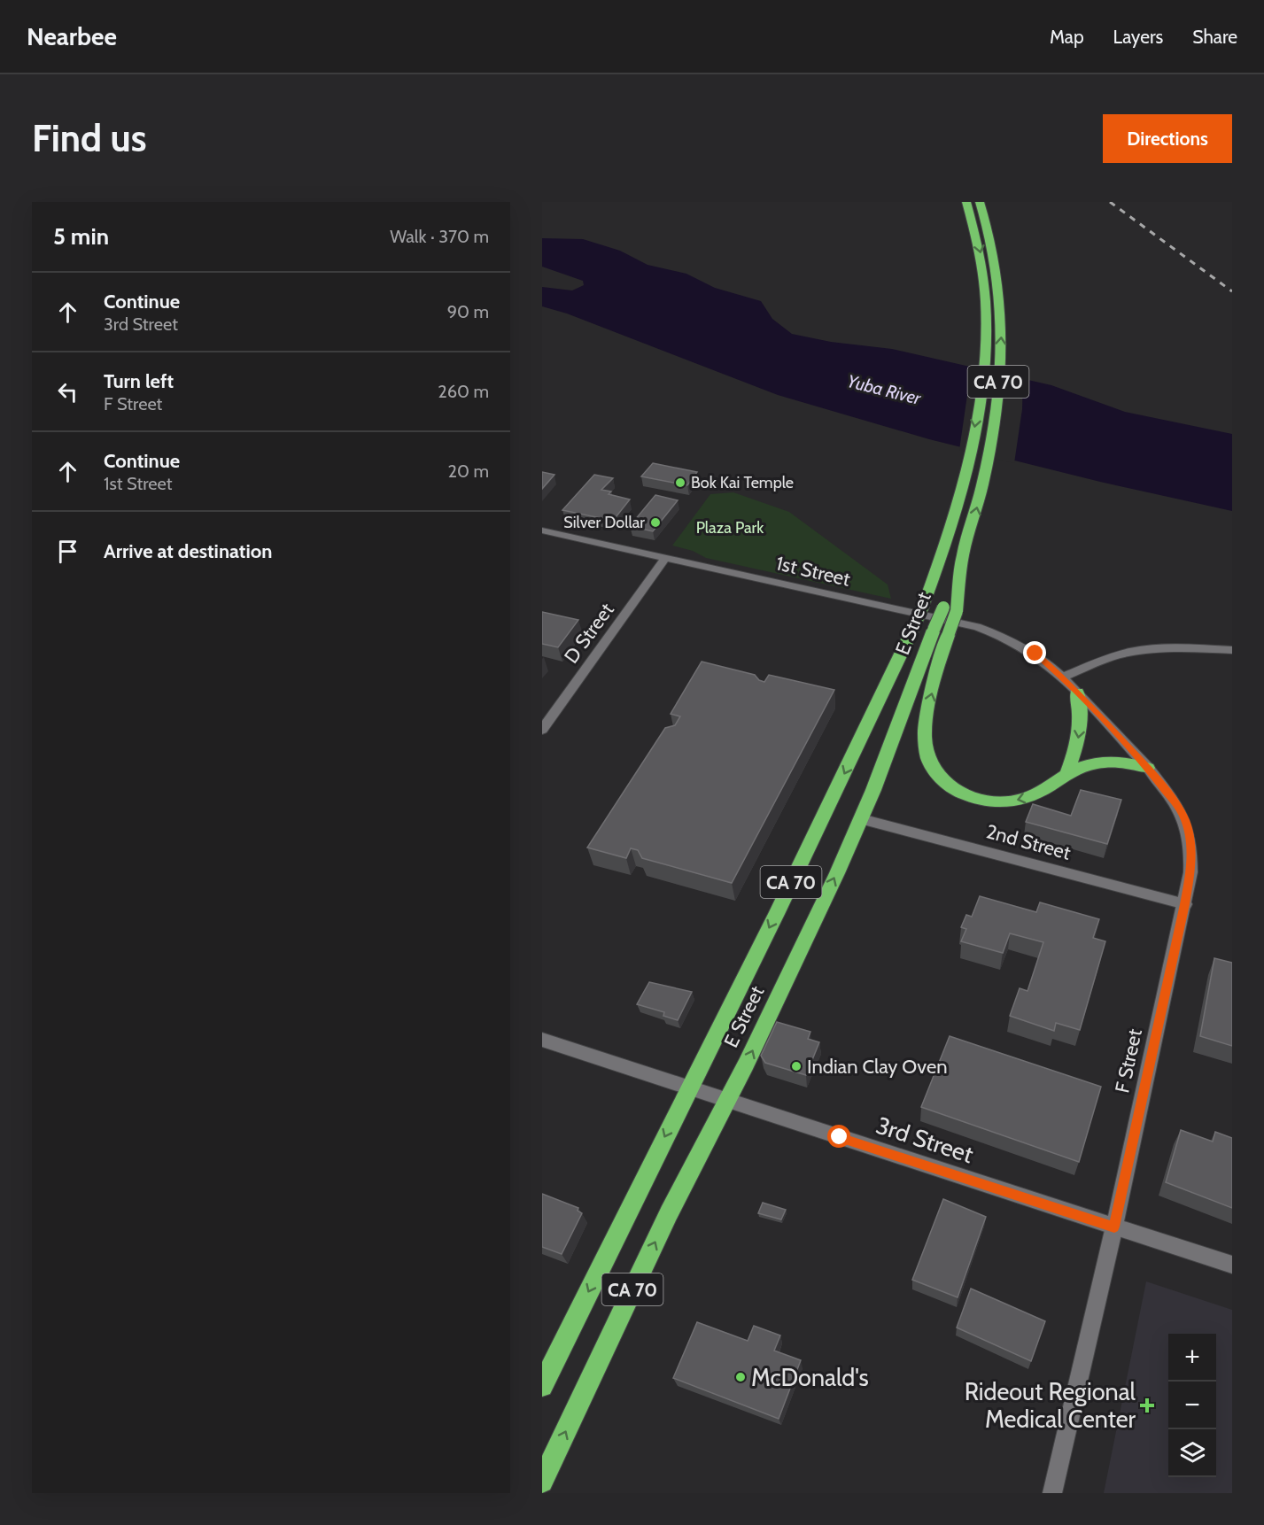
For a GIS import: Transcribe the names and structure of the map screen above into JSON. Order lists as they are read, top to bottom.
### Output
{
  "streets": {
    "highway": ["CA 70", "E Street"],
    "street": [
      "1st Street",
      "D Street",
      "2nd Street",
      "F Street",
      "3rd Street"
    ]
  },
  "crossings": [
    ["CA 70", "E Street"],
    ["1st Street", "D Street"],
    ["1st Street", "F Street"],
    ["E Street", "2nd Street"],
    ["E Street", "3rd Street"],
    ["2nd Street", "F Street"],
    ["F Street", "3rd Street"]
  ],
  "water": ["Yuba River"],
  "parks": ["Plaza Park"],
  "places": {
    "other": [
      "Bok Kai Temple",
      "Silver Dollar",
      "Indian Clay Oven",
      "McDonald's"
    ],
    "health": ["Rideout Regional Medical Center"]
  },
  "page": {
    "header": "Nearbee",
    "nav": ["Map", "Layers", "Share"],
    "buttons": "Directions",
    "title": "Find us",
    "heading": ["5 min", "Walk · 370 m"],
    "list": [
      ["Continue", "3rd Street", "90 m"],
      ["Turn left", "F Street", "260 m"],
      ["Continue", "1st Street", "20 m"],
      "Arrive at destination"
    ],
    "map_buttons": ["+", "−"]
  }
}
